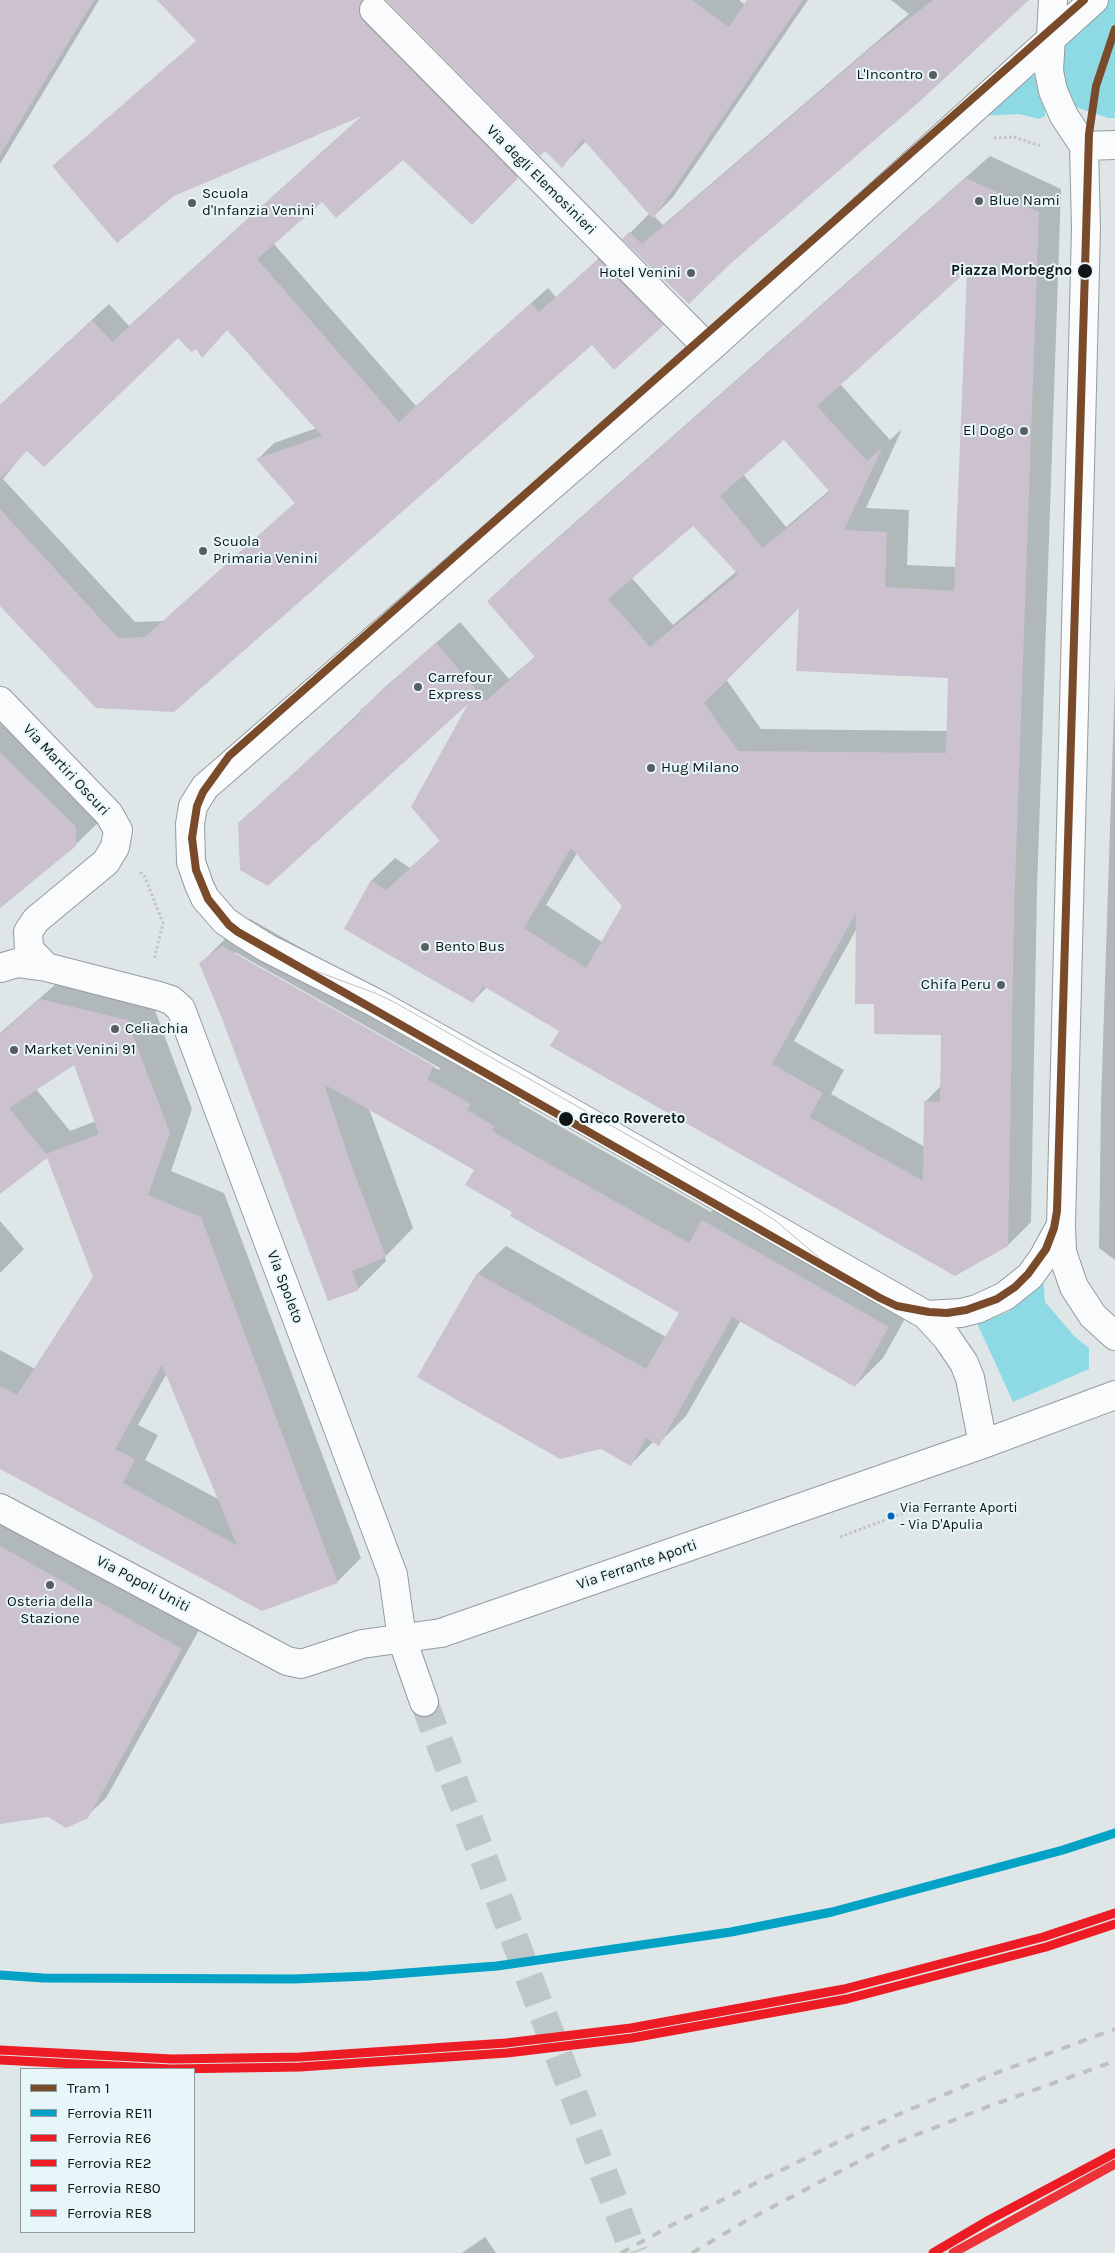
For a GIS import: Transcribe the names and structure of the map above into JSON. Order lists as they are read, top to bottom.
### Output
{
  "streets": {
    "street": [
      "Via degli Elemosinieri",
      "Via Martiri Oscuri",
      "Via Spoleto",
      "Via Ferrante Aporti",
      "Via Popoli Uniti"
    ]
  },
  "crossings": [
    ["Via Martiri Oscuri", "Via Spoleto"],
    ["Via Spoleto", "Via Ferrante Aporti"],
    ["Via Ferrante Aporti", "Via Popoli Uniti"]
  ],
  "places": [
    "L'Incontro",
    "Blue Nami",
    "Scuola d'Infanzia Venini",
    "Piazza Morbegno",
    "Hotel Venini",
    "El Dogo",
    "Scuola Primaria Venini",
    "Carrefour Express",
    "Hug Milano",
    "Bento Bus",
    "Chifa Peru",
    "Celiachia",
    "Market Venini 91",
    "Greco Rovereto",
    "Via Ferrante Aporti - Via D'Apulia",
    "Osteria della Stazione"
  ],
  "lines": [
    "tram line 1",
    "rail line RE11",
    "rail line RE6",
    "rail line RE2",
    "rail line RE80",
    "rail line RE8"
  ],
  "legend": [
    "Tram 1",
    "Ferrovia RE11",
    "Ferrovia RE6",
    "Ferrovia RE2",
    "Ferrovia RE80",
    "Ferrovia RE8"
  ]
}
